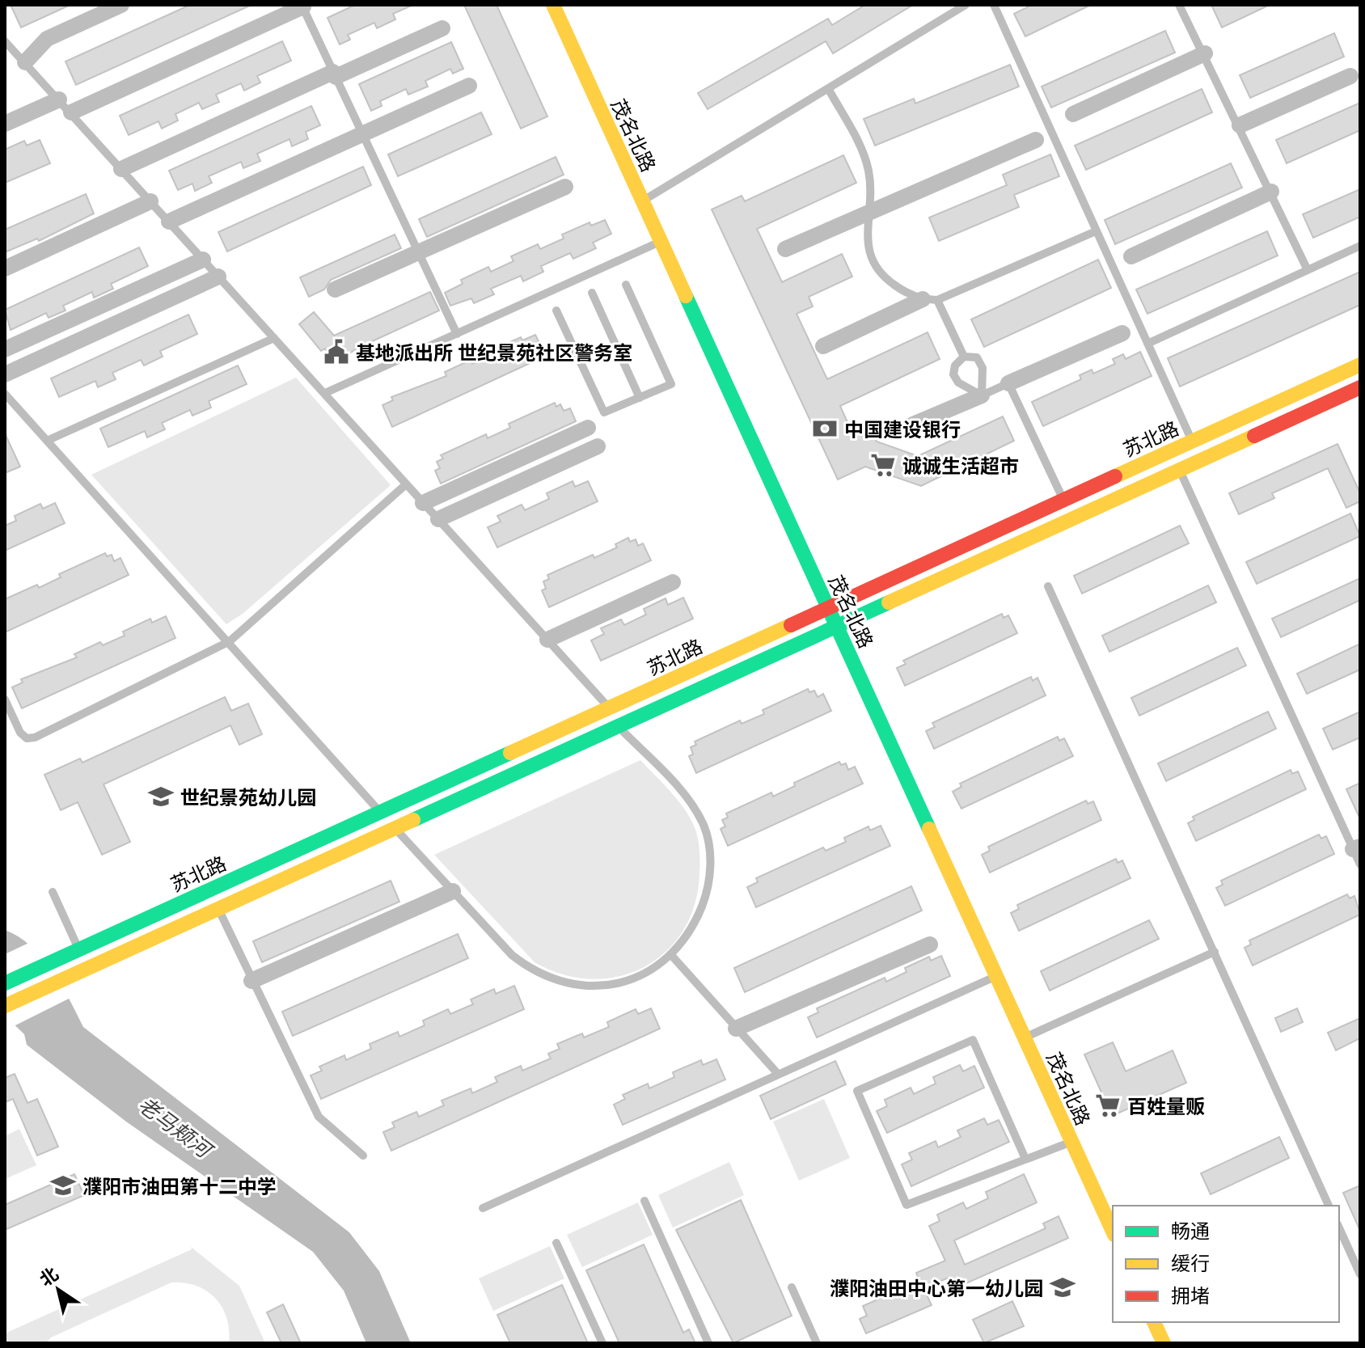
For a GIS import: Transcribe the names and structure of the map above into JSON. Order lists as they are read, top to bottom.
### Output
{
  "streets": {
    "main road": ["茂名北路", "苏北路"]
  },
  "crossings": [
    ["茂名北路", "苏北路"]
  ],
  "water": ["老马颊河"],
  "places": {
    "public building": ["基地派出所 世纪景苑社区警务室"],
    "bank": ["中国建设银行"],
    "supermarket": ["诚诚生活超市", "百姓量贩"],
    "school or university": ["世纪景苑幼儿园", "濮阳市油田第十二中学", "濮阳油田中心第一幼儿园"]
  },
  "legend": ["畅通", "缓行", "拥堵"],
  "north": "top left"
}
